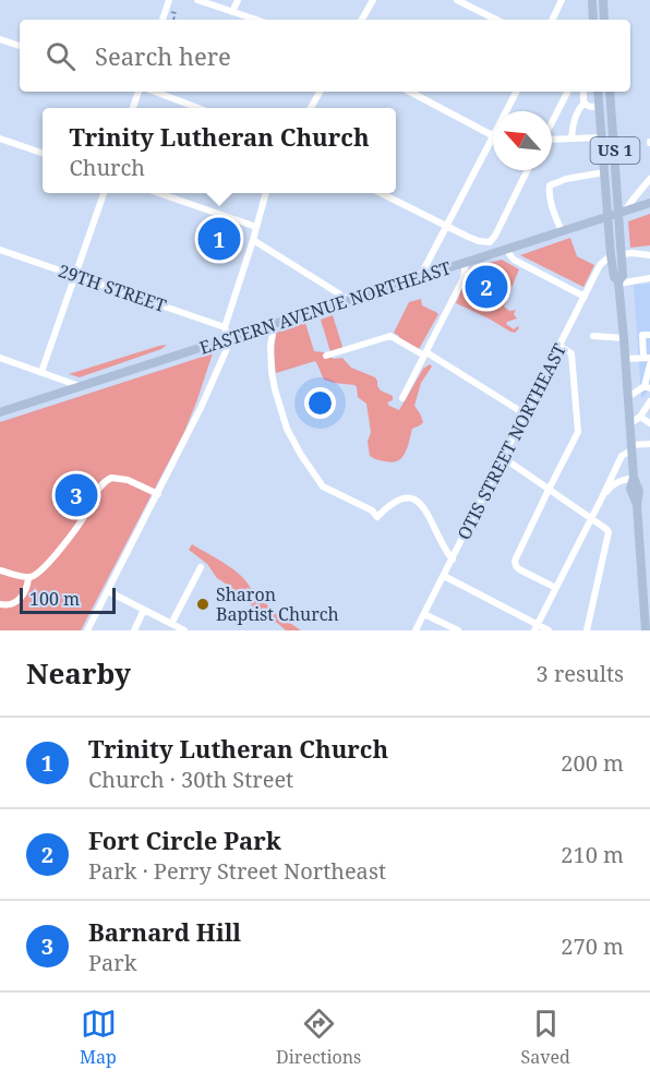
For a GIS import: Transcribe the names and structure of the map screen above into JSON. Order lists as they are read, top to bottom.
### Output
{
  "streets": {
    "main road": ["US 1", "EASTERN AVENUE NORTHEAST"],
    "street": ["29TH STREET", "OTIS STREET NORTHEAST"]
  },
  "crossings": [
    ["US 1", "EASTERN AVENUE NORTHEAST"],
    ["US 1", "OTIS STREET NORTHEAST"]
  ],
  "places": ["Sharon Baptist Church"],
  "scale_bar": "100 m",
  "north": "top left",
  "page": {
    "search": "Search here",
    "popup": ["Trinity Lutheran Church", "Church"],
    "pins": ["1", "2", "3"],
    "scale": "100 m",
    "heading": ["Nearby", "3 results"],
    "list": [
      {
        "mark": "1",
        "name": "Trinity Lutheran Church",
        "note": "Church · 30th Street",
        "value": "200 m"
      },
      {
        "mark": "2",
        "name": "Fort Circle Park",
        "note": "Park · Perry Street Northeast",
        "value": "210 m"
      },
      {
        "mark": "3",
        "name": "Barnard Hill",
        "note": "Park",
        "value": "270 m"
      }
    ],
    "nav": ["Map", "Directions", "Saved"]
  }
}
